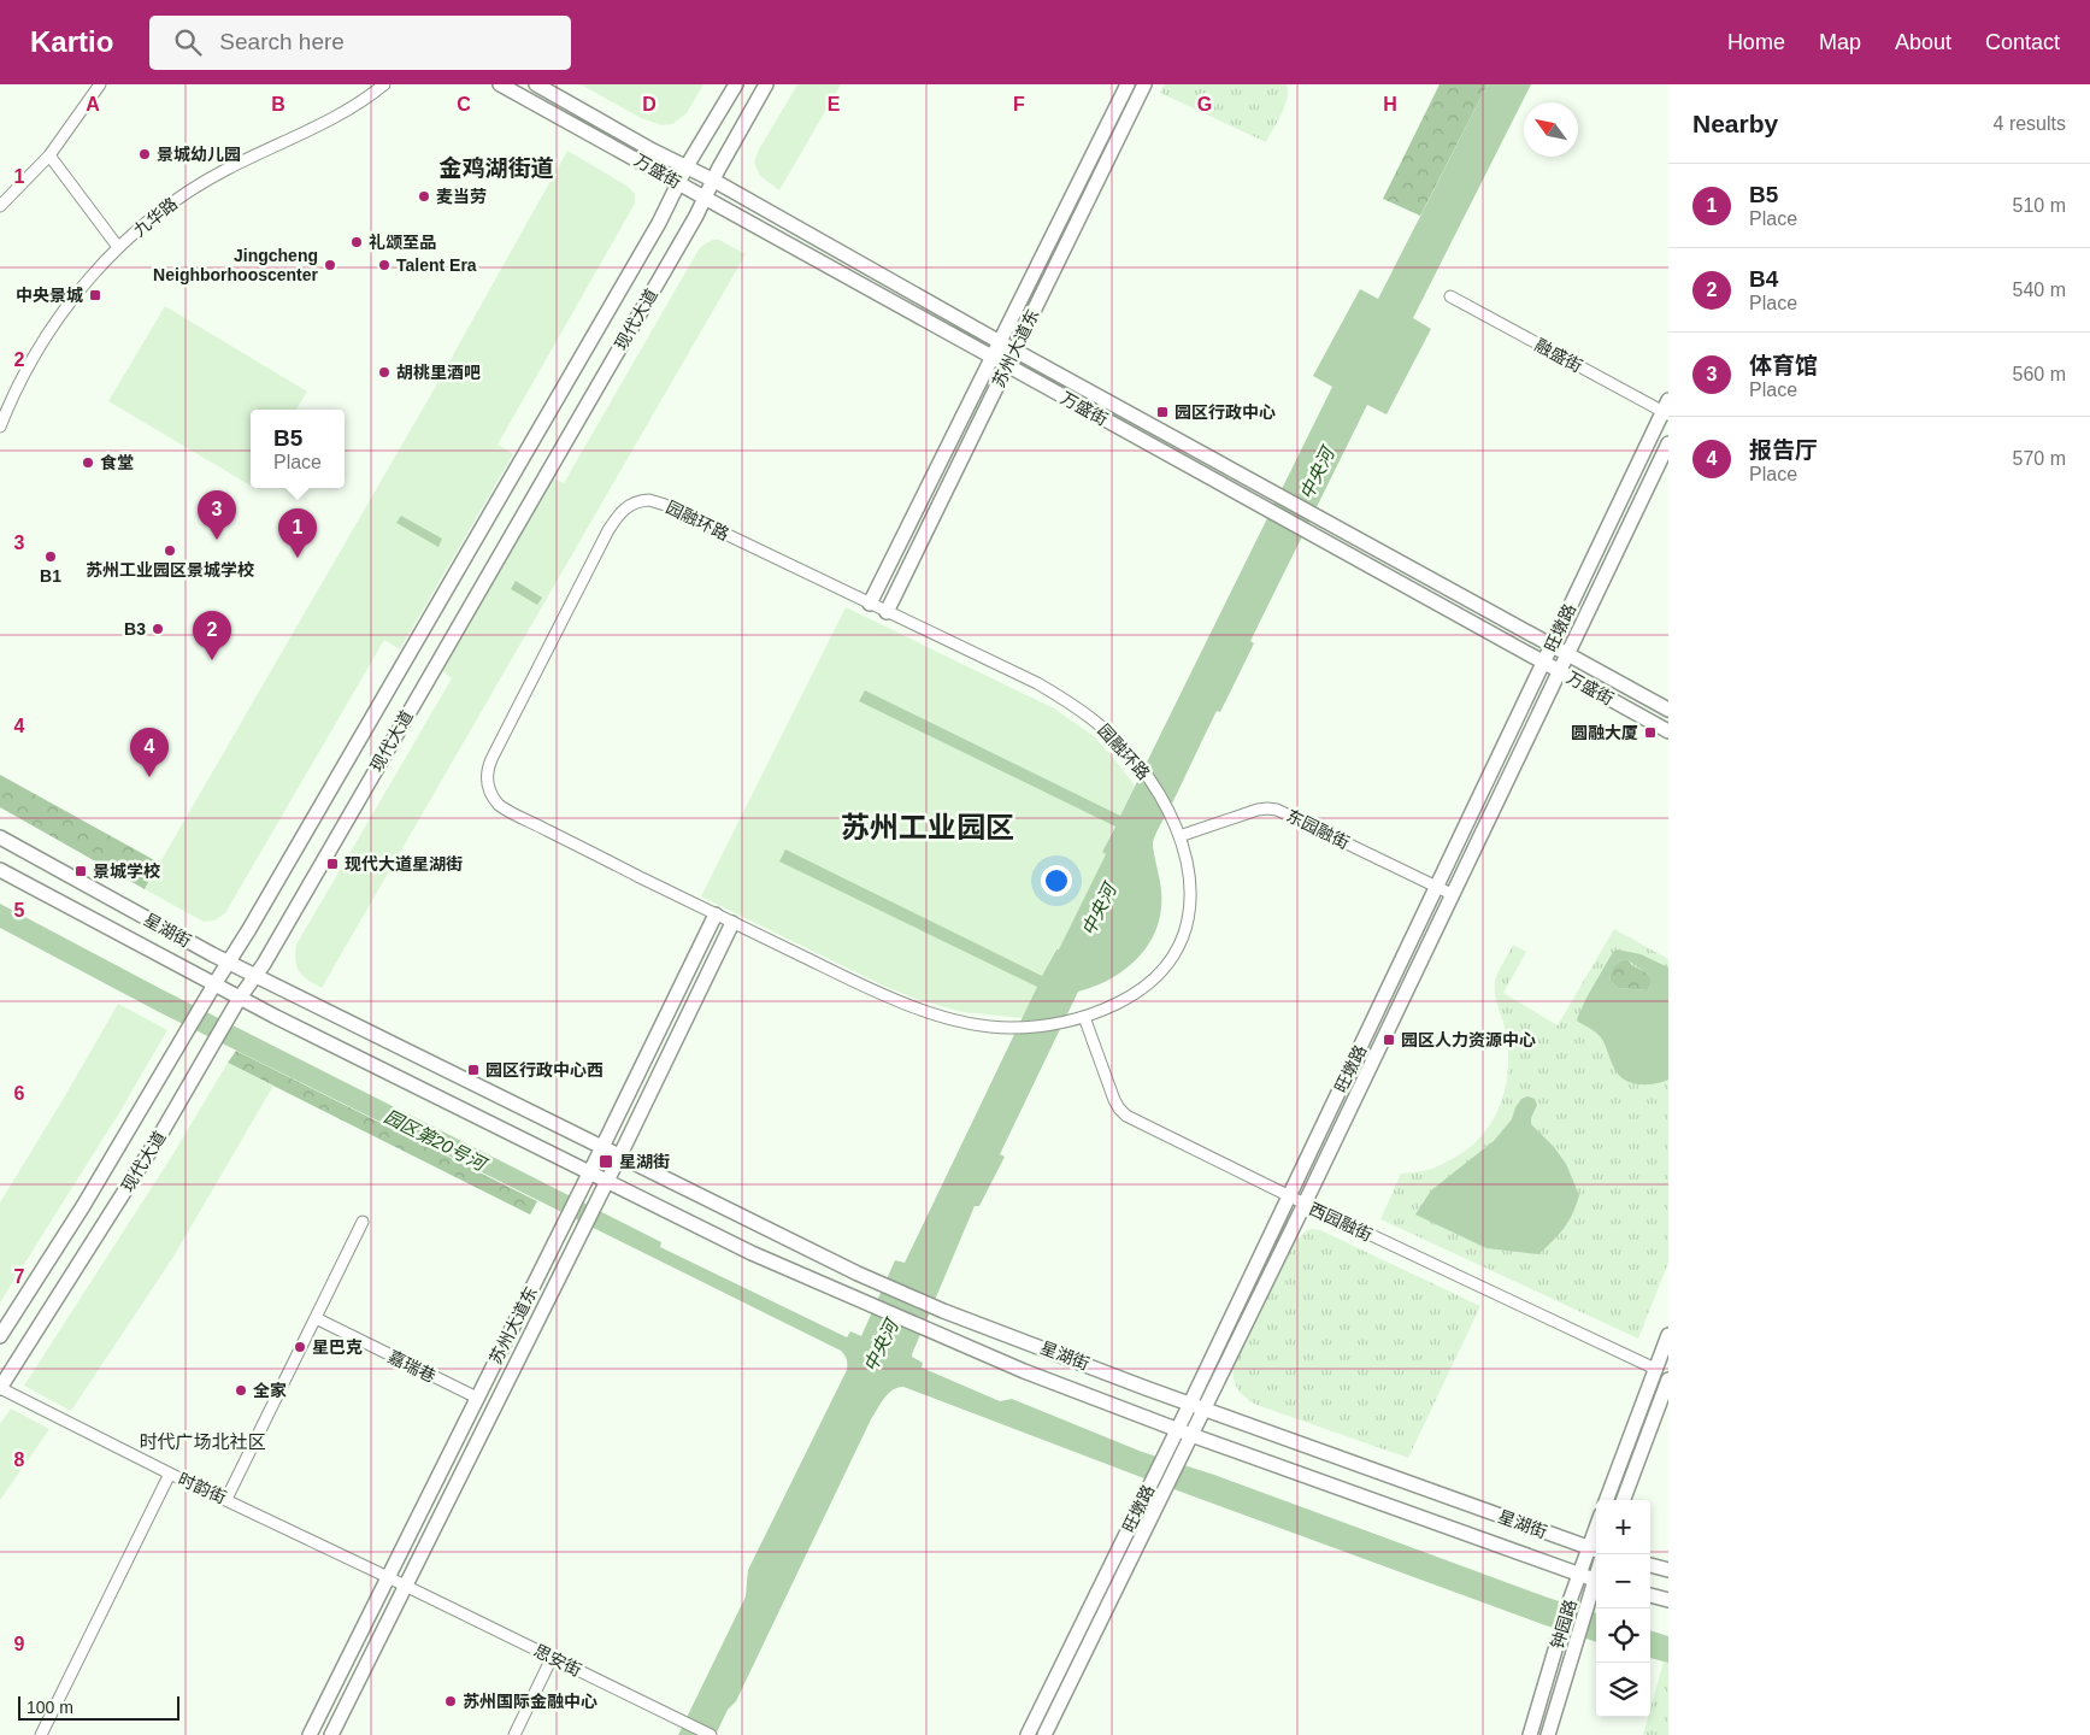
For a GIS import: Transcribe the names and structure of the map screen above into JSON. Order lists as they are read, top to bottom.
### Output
{
  "streets": {
    "main road": [
      "万盛街",
      "现代大道",
      "苏州大道东",
      "旺墩路",
      "星湖街",
      "钟园路"
    ],
    "street": [
      "九华路",
      "融盛街",
      "园融环路",
      "东园融街",
      "西园融街",
      "嘉瑞巷",
      "时韵街",
      "思安街"
    ]
  },
  "crossings": [
    ["万盛街", "现代大道"],
    ["万盛街", "苏州大道东"],
    ["万盛街", "旺墩路"],
    ["现代大道", "星湖街"],
    ["现代大道", "时韵街"],
    ["苏州大道东", "园融环路"],
    ["苏州大道东", "星湖街"],
    ["苏州大道东", "嘉瑞巷"],
    ["苏州大道东", "时韵街"],
    ["苏州大道东", "思安街"],
    ["融盛街", "旺墩路"],
    ["园融环路", "东园融街"],
    ["园融环路", "西园融街"],
    ["旺墩路", "东园融街"],
    ["旺墩路", "星湖街"],
    ["旺墩路", "西园融街"],
    ["星湖街", "钟园路"],
    ["时韵街", "思安街"]
  ],
  "districts": ["金鸡湖街道", "苏州工业园区", "时代广场北社区"],
  "water": ["中央河", "园区第20号河"],
  "places": {
    "other": [
      "景城幼儿园",
      "麦当劳",
      "礼颂至品",
      "Jingcheng Neighborhooscenter",
      "Talent Era",
      "胡桃里酒吧",
      "食堂",
      "苏州工业园区景城学校",
      "B1",
      "B3",
      "星巴克",
      "全家",
      "苏州国际金融中心"
    ],
    "transit": [
      "中央景城",
      "园区行政中心",
      "圆融大厦",
      "现代大道星湖街",
      "景城学校",
      "园区人力资源中心",
      "园区行政中心西",
      "星湖街"
    ]
  },
  "scale_bar": "100 m",
  "north": "top left",
  "page": {
    "header": "Kartio",
    "search": "Search here",
    "nav": [
      "Home",
      "Map",
      "About",
      "Contact"
    ],
    "heading": ["Nearby", "4 results"],
    "list": [
      {
        "mark": "1",
        "name": "B5",
        "note": "Place",
        "value": "510 m"
      },
      {
        "mark": "2",
        "name": "B4",
        "note": "Place",
        "value": "540 m"
      },
      {
        "mark": "3",
        "name": "体育馆",
        "note": "Place",
        "value": "560 m"
      },
      {
        "mark": "4",
        "name": "报告厅",
        "note": "Place",
        "value": "570 m"
      }
    ],
    "popup": ["B5", "Place"],
    "pins": [
      "3",
      "1",
      "2",
      "4"
    ],
    "map_buttons": ["+", "−"],
    "scale": "100 m"
  },
  "grid": {
    "columns": [
      "A",
      "B",
      "C",
      "D",
      "E",
      "F",
      "G",
      "H"
    ],
    "rows": [
      "1",
      "2",
      "3",
      "4",
      "5",
      "6",
      "7",
      "8",
      "9"
    ]
  }
}
